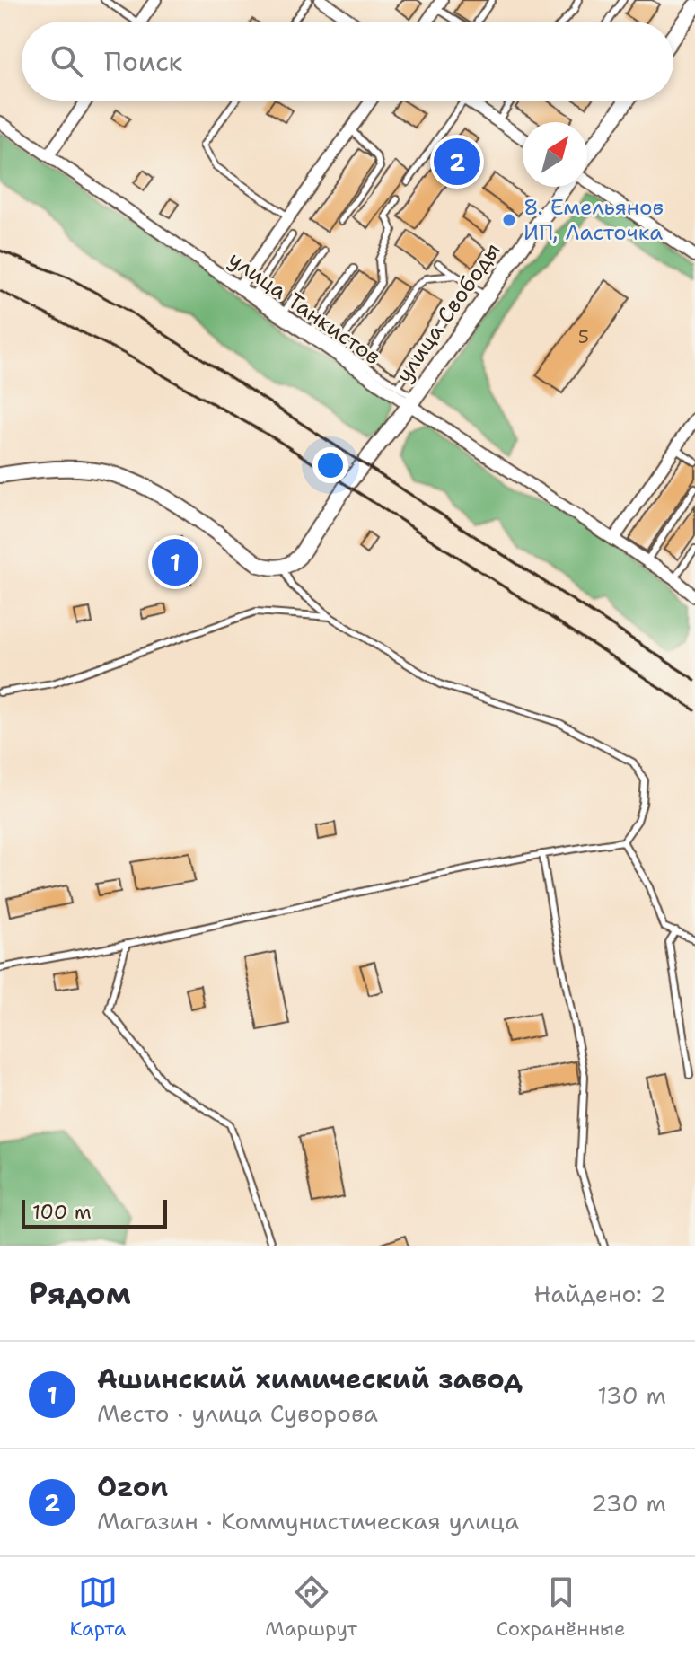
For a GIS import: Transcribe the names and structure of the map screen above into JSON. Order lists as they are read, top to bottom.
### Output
{
  "streets": {
    "street": ["улица Танкистов", "улица Свободы"]
  },
  "crossings": [
    ["улица Танкистов", "улица Свободы"]
  ],
  "places": ["8. Емельянов ИП, Ласточка"],
  "house_numbers": ["5"],
  "scale_bar": "100 m",
  "north": "top right",
  "page": {
    "search": "Поиск",
    "pins": ["2", "1"],
    "scale": "100 m",
    "heading": ["Рядом", "Найдено: 2"],
    "list": [
      {
        "mark": "1",
        "name": "Ашинский химический завод",
        "note": "Место · улица Суворова",
        "value": "130 m"
      },
      {
        "mark": "2",
        "name": "Ozon",
        "note": "Магазин · Коммунистическая улица",
        "value": "230 m"
      }
    ],
    "nav": ["Карта", "Маршрут", "Сохранённые"]
  }
}
